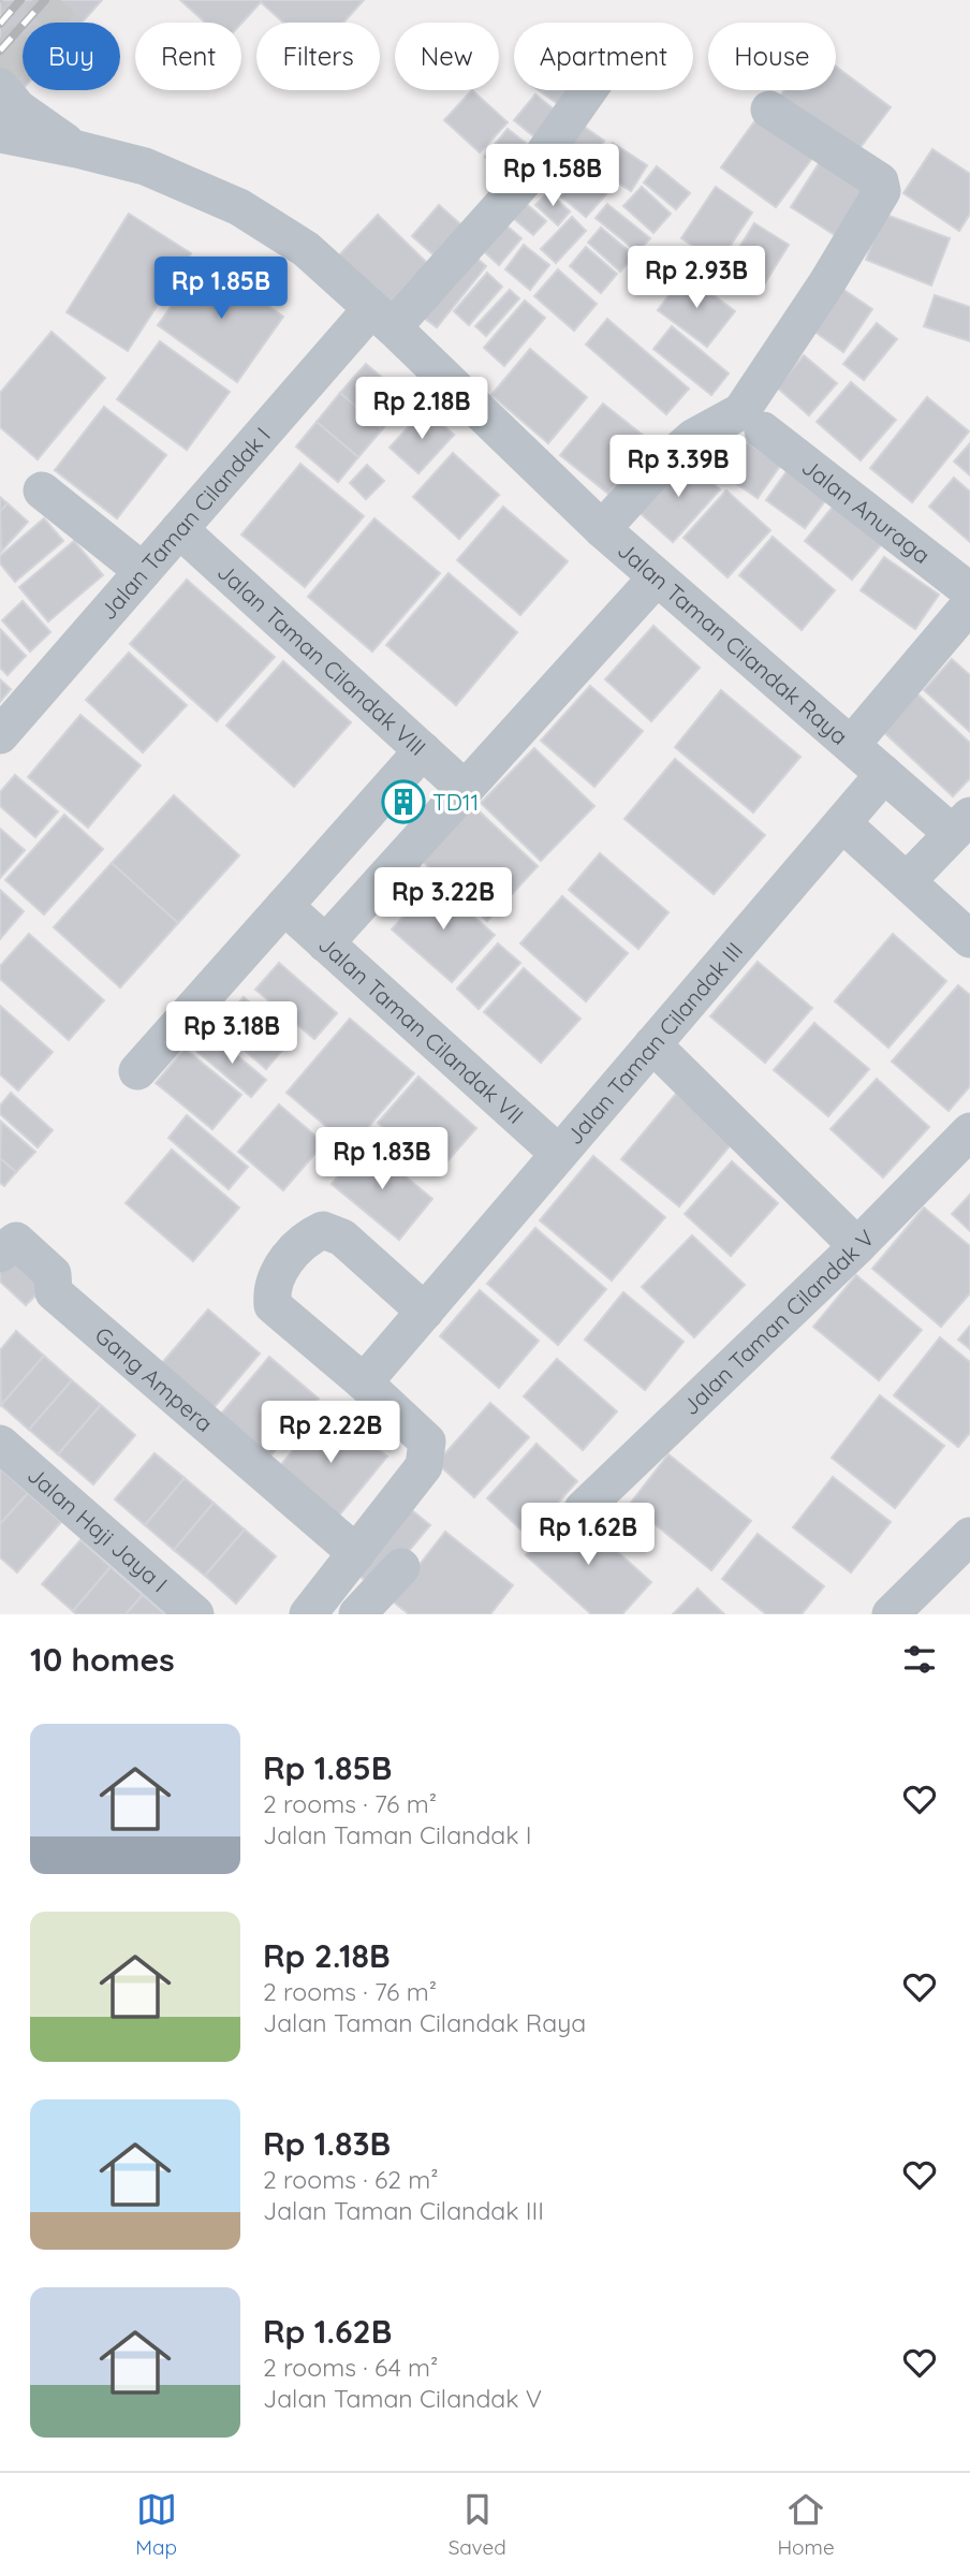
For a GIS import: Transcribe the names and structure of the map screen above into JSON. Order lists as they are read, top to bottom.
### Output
{
  "streets": {
    "street": [
      "Jalan Anuraga",
      "Jalan Taman Cilandak I",
      "Jalan Taman Cilandak Raya",
      "Jalan Taman Cilandak VIII",
      "Jalan Taman Cilandak VII",
      "Jalan Taman Cilandak III",
      "Jalan Taman Cilandak V",
      "Gang Ampera",
      "Jalan Haji Jaya I"
    ]
  },
  "crossings": [
    ["Jalan Taman Cilandak I", "Jalan Taman Cilandak Raya"],
    ["Jalan Taman Cilandak I", "Jalan Taman Cilandak VIII"],
    ["Jalan Taman Cilandak Raya", "Jalan Taman Cilandak III"],
    ["Jalan Taman Cilandak VII", "Jalan Taman Cilandak III"]
  ],
  "places": {
    "building": ["TD11"]
  },
  "page": {
    "chip": [
      "Buy",
      "Rent",
      "Filters",
      "New",
      "Apartment",
      "House"
    ],
    "price": [
      "Rp 1.58B",
      "Rp 2.93B",
      "Rp 1.85B",
      "Rp 2.18B",
      "Rp 3.39B",
      "Rp 3.22B",
      "Rp 3.18B",
      "Rp 1.83B",
      "Rp 2.22B",
      "Rp 1.62B"
    ],
    "heading": "10 homes",
    "list": [
      {
        "name": "Rp 1.85B",
        "note": "2 rooms · 76 m² · Jalan Taman Cilandak I"
      },
      {
        "name": "Rp 2.18B",
        "note": "2 rooms · 76 m² · Jalan Taman Cilandak Raya"
      },
      {
        "name": "Rp 1.83B",
        "note": "2 rooms · 62 m² · Jalan Taman Cilandak III"
      },
      {
        "name": "Rp 1.62B",
        "note": "2 rooms · 64 m² · Jalan Taman Cilandak V"
      }
    ],
    "tabs": ["Map", "Saved", "Home"]
  }
}
